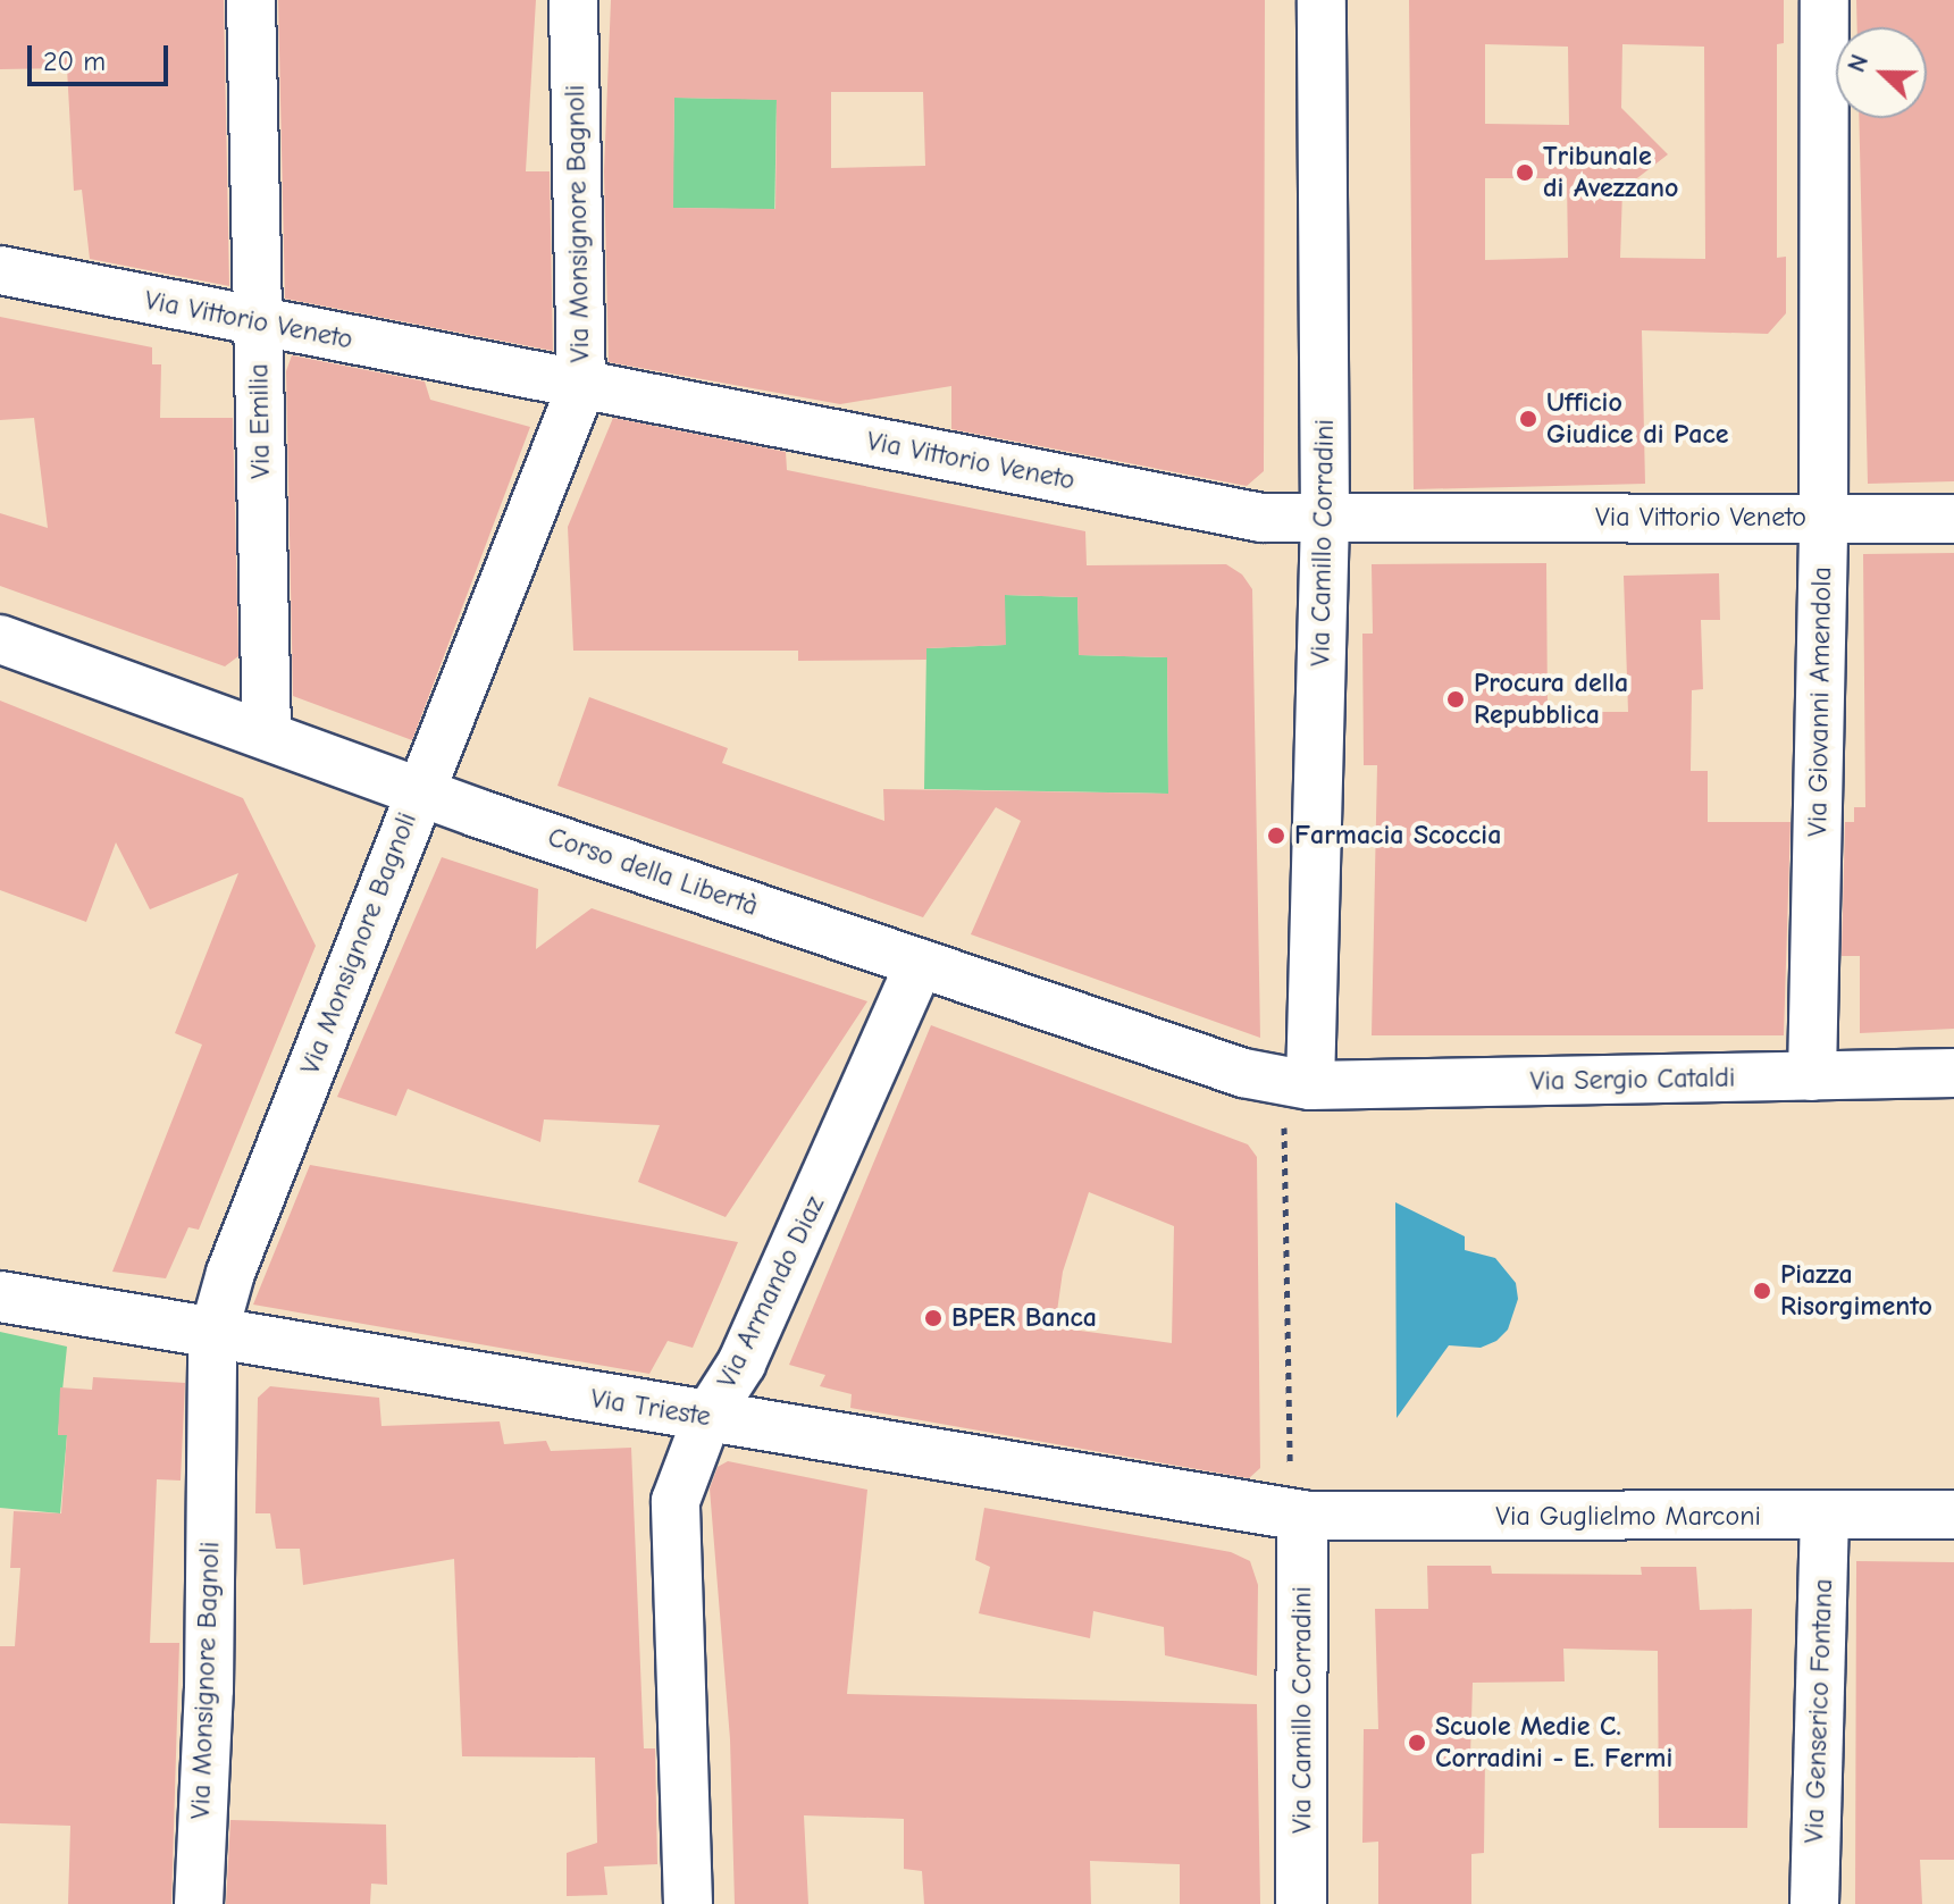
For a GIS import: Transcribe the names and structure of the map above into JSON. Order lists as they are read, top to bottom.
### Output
{
  "streets": {
    "street": [
      "Via Monsignore Bagnoli",
      "Via Vittorio Veneto",
      "Via Emilia",
      "Via Camillo Corradini",
      "Via Giovanni Amendola",
      "Corso della Libertà",
      "Via Sergio Cataldi",
      "Via Armando Diaz",
      "Via Trieste",
      "Via Guglielmo Marconi",
      "Via Genserico Fontana"
    ]
  },
  "crossings": [
    ["Via Monsignore Bagnoli", "Via Vittorio Veneto"],
    ["Via Monsignore Bagnoli", "Corso della Libertà"],
    ["Via Monsignore Bagnoli", "Via Trieste"],
    ["Via Vittorio Veneto", "Via Emilia"],
    ["Via Vittorio Veneto", "Via Camillo Corradini"],
    ["Via Vittorio Veneto", "Via Giovanni Amendola"],
    ["Via Emilia", "Corso della Libertà"],
    ["Via Camillo Corradini", "Corso della Libertà"],
    ["Via Camillo Corradini", "Via Sergio Cataldi"],
    ["Via Camillo Corradini", "Via Trieste"],
    ["Via Camillo Corradini", "Via Guglielmo Marconi"],
    ["Via Giovanni Amendola", "Via Sergio Cataldi"],
    ["Corso della Libertà", "Via Sergio Cataldi"],
    ["Corso della Libertà", "Via Armando Diaz"],
    ["Via Armando Diaz", "Via Trieste"],
    ["Via Trieste", "Via Guglielmo Marconi"],
    ["Via Guglielmo Marconi", "Via Genserico Fontana"]
  ],
  "places": [
    "Tribunale di Avezzano",
    "Ufficio Giudice di Pace",
    "Procura della Repubblica",
    "Farmacia Scoccia",
    "Piazza Risorgimento",
    "BPER Banca",
    "Scuole Medie C. Corradini - E. Fermi"
  ],
  "scale_bar": "20 m",
  "north": "left"
}
